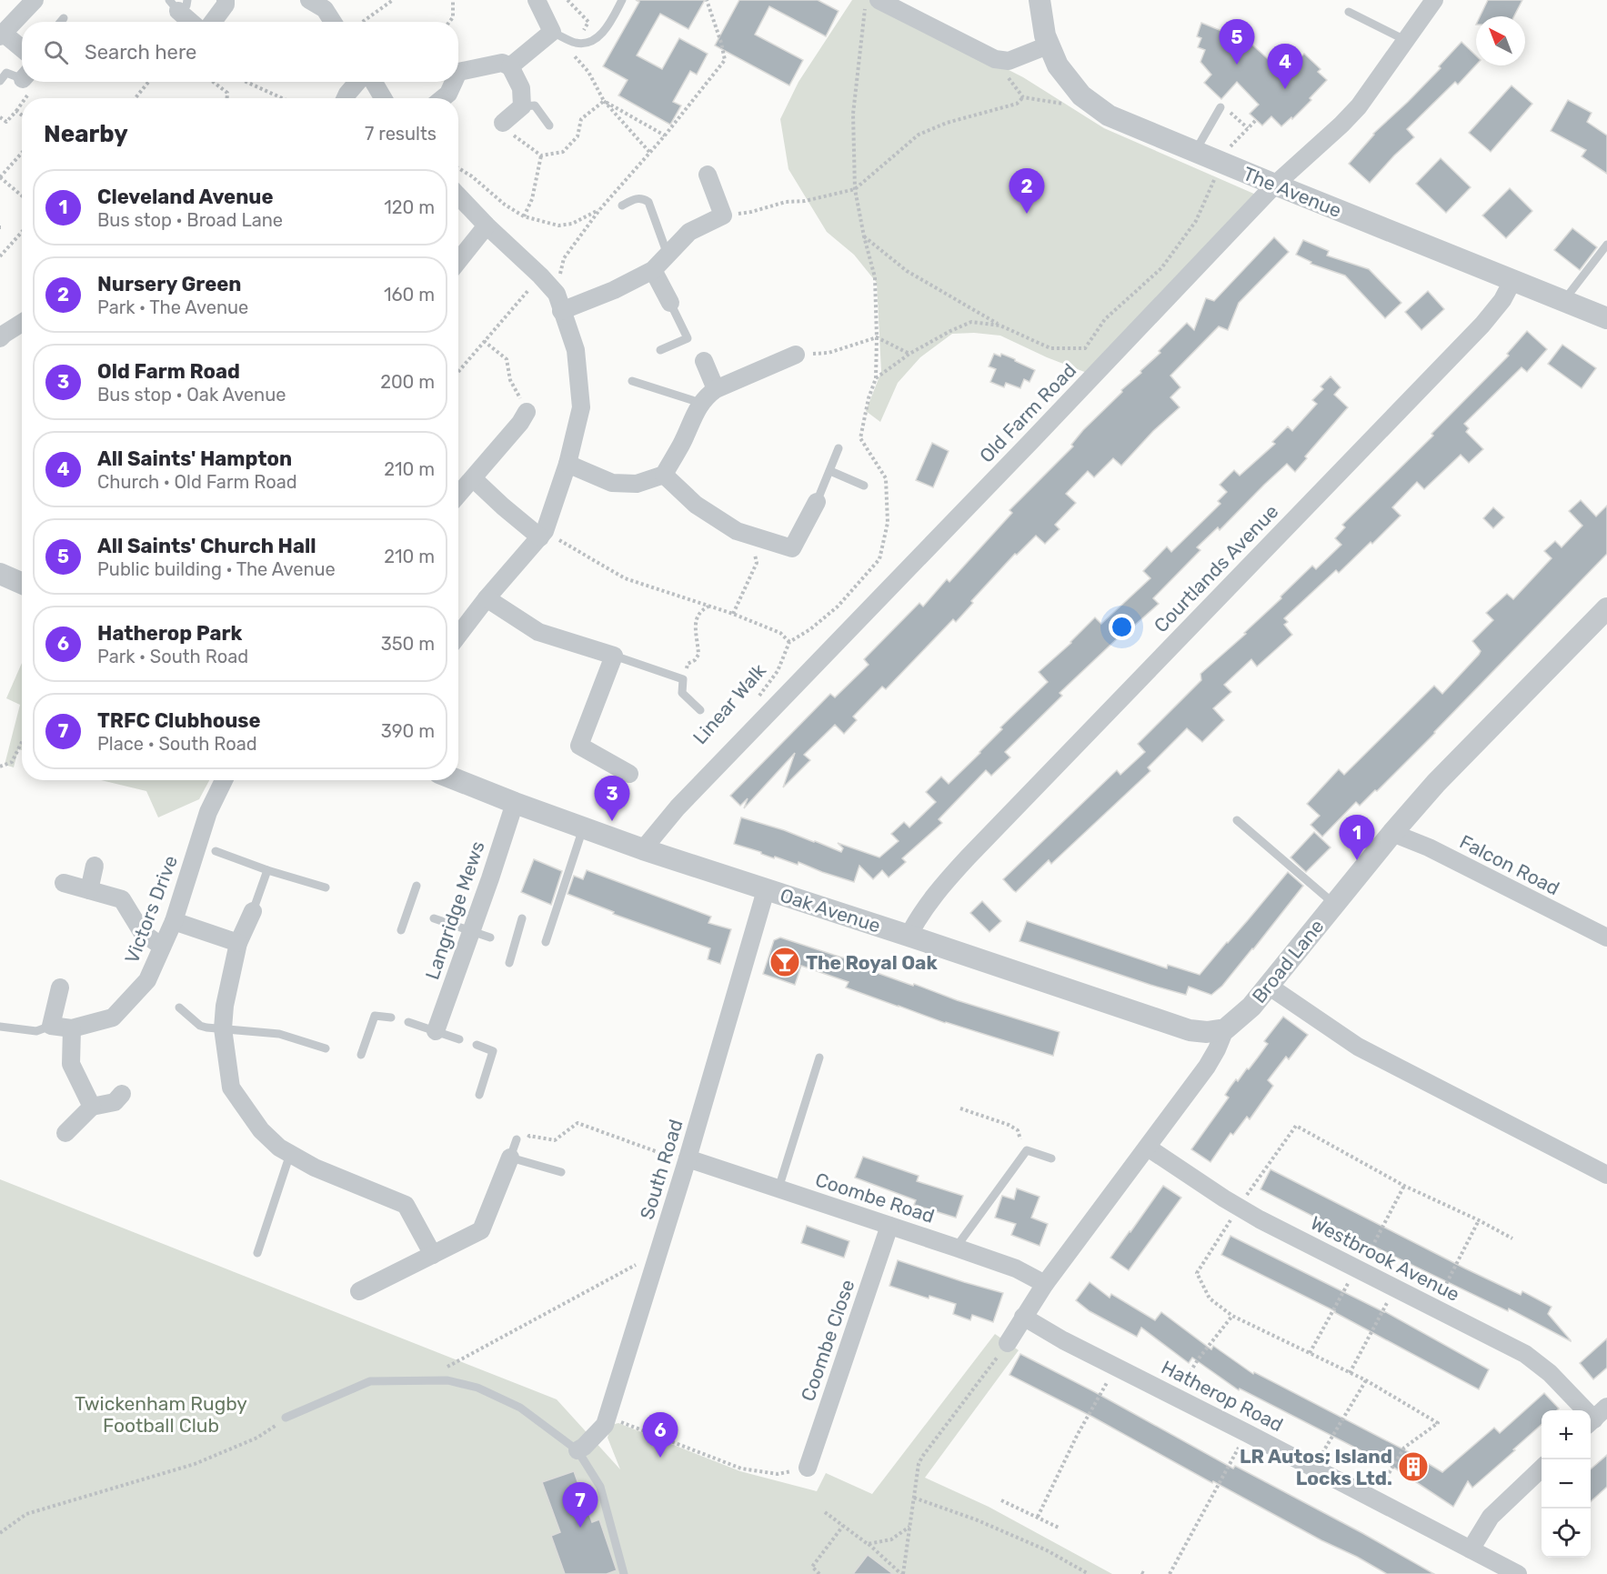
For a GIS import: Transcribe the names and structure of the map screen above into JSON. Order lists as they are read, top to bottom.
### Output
{
  "streets": {
    "street": [
      "The Avenue",
      "Old Farm Road",
      "Courtlands Avenue",
      "Falcon Road",
      "Victors Drive",
      "Langridge Mews",
      "Oak Avenue",
      "Broad Lane",
      "South Road",
      "Coombe Road",
      "Westbrook Avenue",
      "Coombe Close",
      "Hatherop Road"
    ],
    "path": ["Linear Walk"]
  },
  "crossings": [
    ["The Avenue", "Old Farm Road"],
    ["The Avenue", "Courtlands Avenue"],
    ["Old Farm Road", "Oak Avenue"],
    ["Courtlands Avenue", "Oak Avenue"],
    ["Falcon Road", "Broad Lane"],
    ["Langridge Mews", "Oak Avenue"],
    ["Oak Avenue", "Broad Lane"],
    ["Oak Avenue", "South Road"],
    ["Broad Lane", "Coombe Road"],
    ["Broad Lane", "Westbrook Avenue"],
    ["Broad Lane", "Hatherop Road"],
    ["South Road", "Coombe Road"],
    ["Coombe Road", "Coombe Close"]
  ],
  "parks": ["Twickenham Rugby Football Club"],
  "places": {
    "bar": ["The Royal Oak"],
    "building": ["LR Autos; Island Locks Ltd."]
  },
  "north": "top left",
  "page": {
    "pins": [
      "5",
      "4",
      "2",
      "3",
      "1",
      "6",
      "7"
    ],
    "search": "Search here",
    "heading": ["Nearby", "7 results"],
    "list": [
      {
        "mark": "1",
        "name": "Cleveland Avenue",
        "note": "Bus stop · Broad Lane",
        "value": "120 m"
      },
      {
        "mark": "2",
        "name": "Nursery Green",
        "note": "Park · The Avenue",
        "value": "160 m"
      },
      {
        "mark": "3",
        "name": "Old Farm Road",
        "note": "Bus stop · Oak Avenue",
        "value": "200 m"
      },
      {
        "mark": "4",
        "name": "All Saints' Hampton",
        "note": "Church · Old Farm Road",
        "value": "210 m"
      },
      {
        "mark": "5",
        "name": "All Saints' Church Hall",
        "note": "Public building · The Avenue",
        "value": "210 m"
      },
      {
        "mark": "6",
        "name": "Hatherop Park",
        "note": "Park · South Road",
        "value": "350 m"
      },
      {
        "mark": "7",
        "name": "TRFC Clubhouse",
        "note": "Place · South Road",
        "value": "390 m"
      }
    ],
    "map_buttons": ["+", "−"]
  }
}
